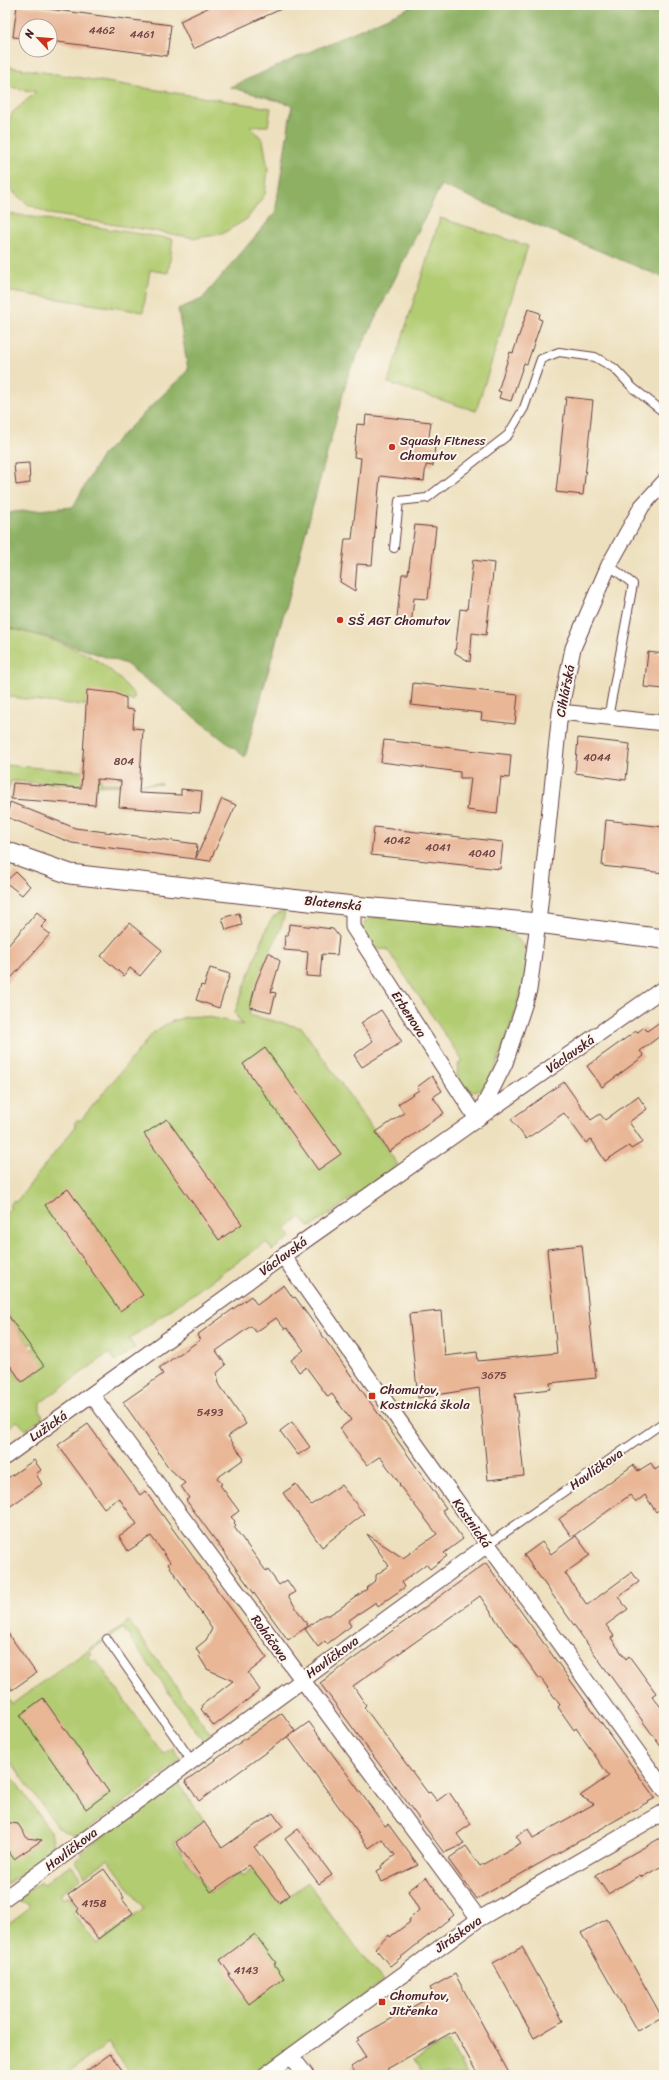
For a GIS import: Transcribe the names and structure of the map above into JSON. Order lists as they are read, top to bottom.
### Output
{
  "streets": {
    "street": [
      "Cihlářská",
      "Blatenská",
      "Erbenova",
      "Václavská",
      "Lužická",
      "Havlíčkova",
      "Kostnická",
      "Roháčova",
      "Jiráskova"
    ]
  },
  "crossings": [
    ["Cihlářská", "Blatenská"],
    ["Cihlářská", "Václavská"],
    ["Blatenská", "Erbenova"],
    ["Blatenská", "Václavská"],
    ["Erbenova", "Václavská"],
    ["Václavská", "Lužická"],
    ["Václavská", "Kostnická"],
    ["Václavská", "Roháčova"],
    ["Lužická", "Roháčova"],
    ["Havlíčkova", "Kostnická"],
    ["Havlíčkova", "Roháčova"],
    ["Roháčova", "Jiráskova"]
  ],
  "places": {
    "other": ["Squash Fitness Chomutov", "SŠ AGT Chomutov"],
    "transit": ["Chomutov, Kostnická škola", "Chomutov, Jitřenka"]
  },
  "house_numbers": [
    "4462",
    "4461",
    "4044",
    "804",
    "4042",
    "4041",
    "4040",
    "3675",
    "5493",
    "4158",
    "4143"
  ],
  "north": "top left"
}
